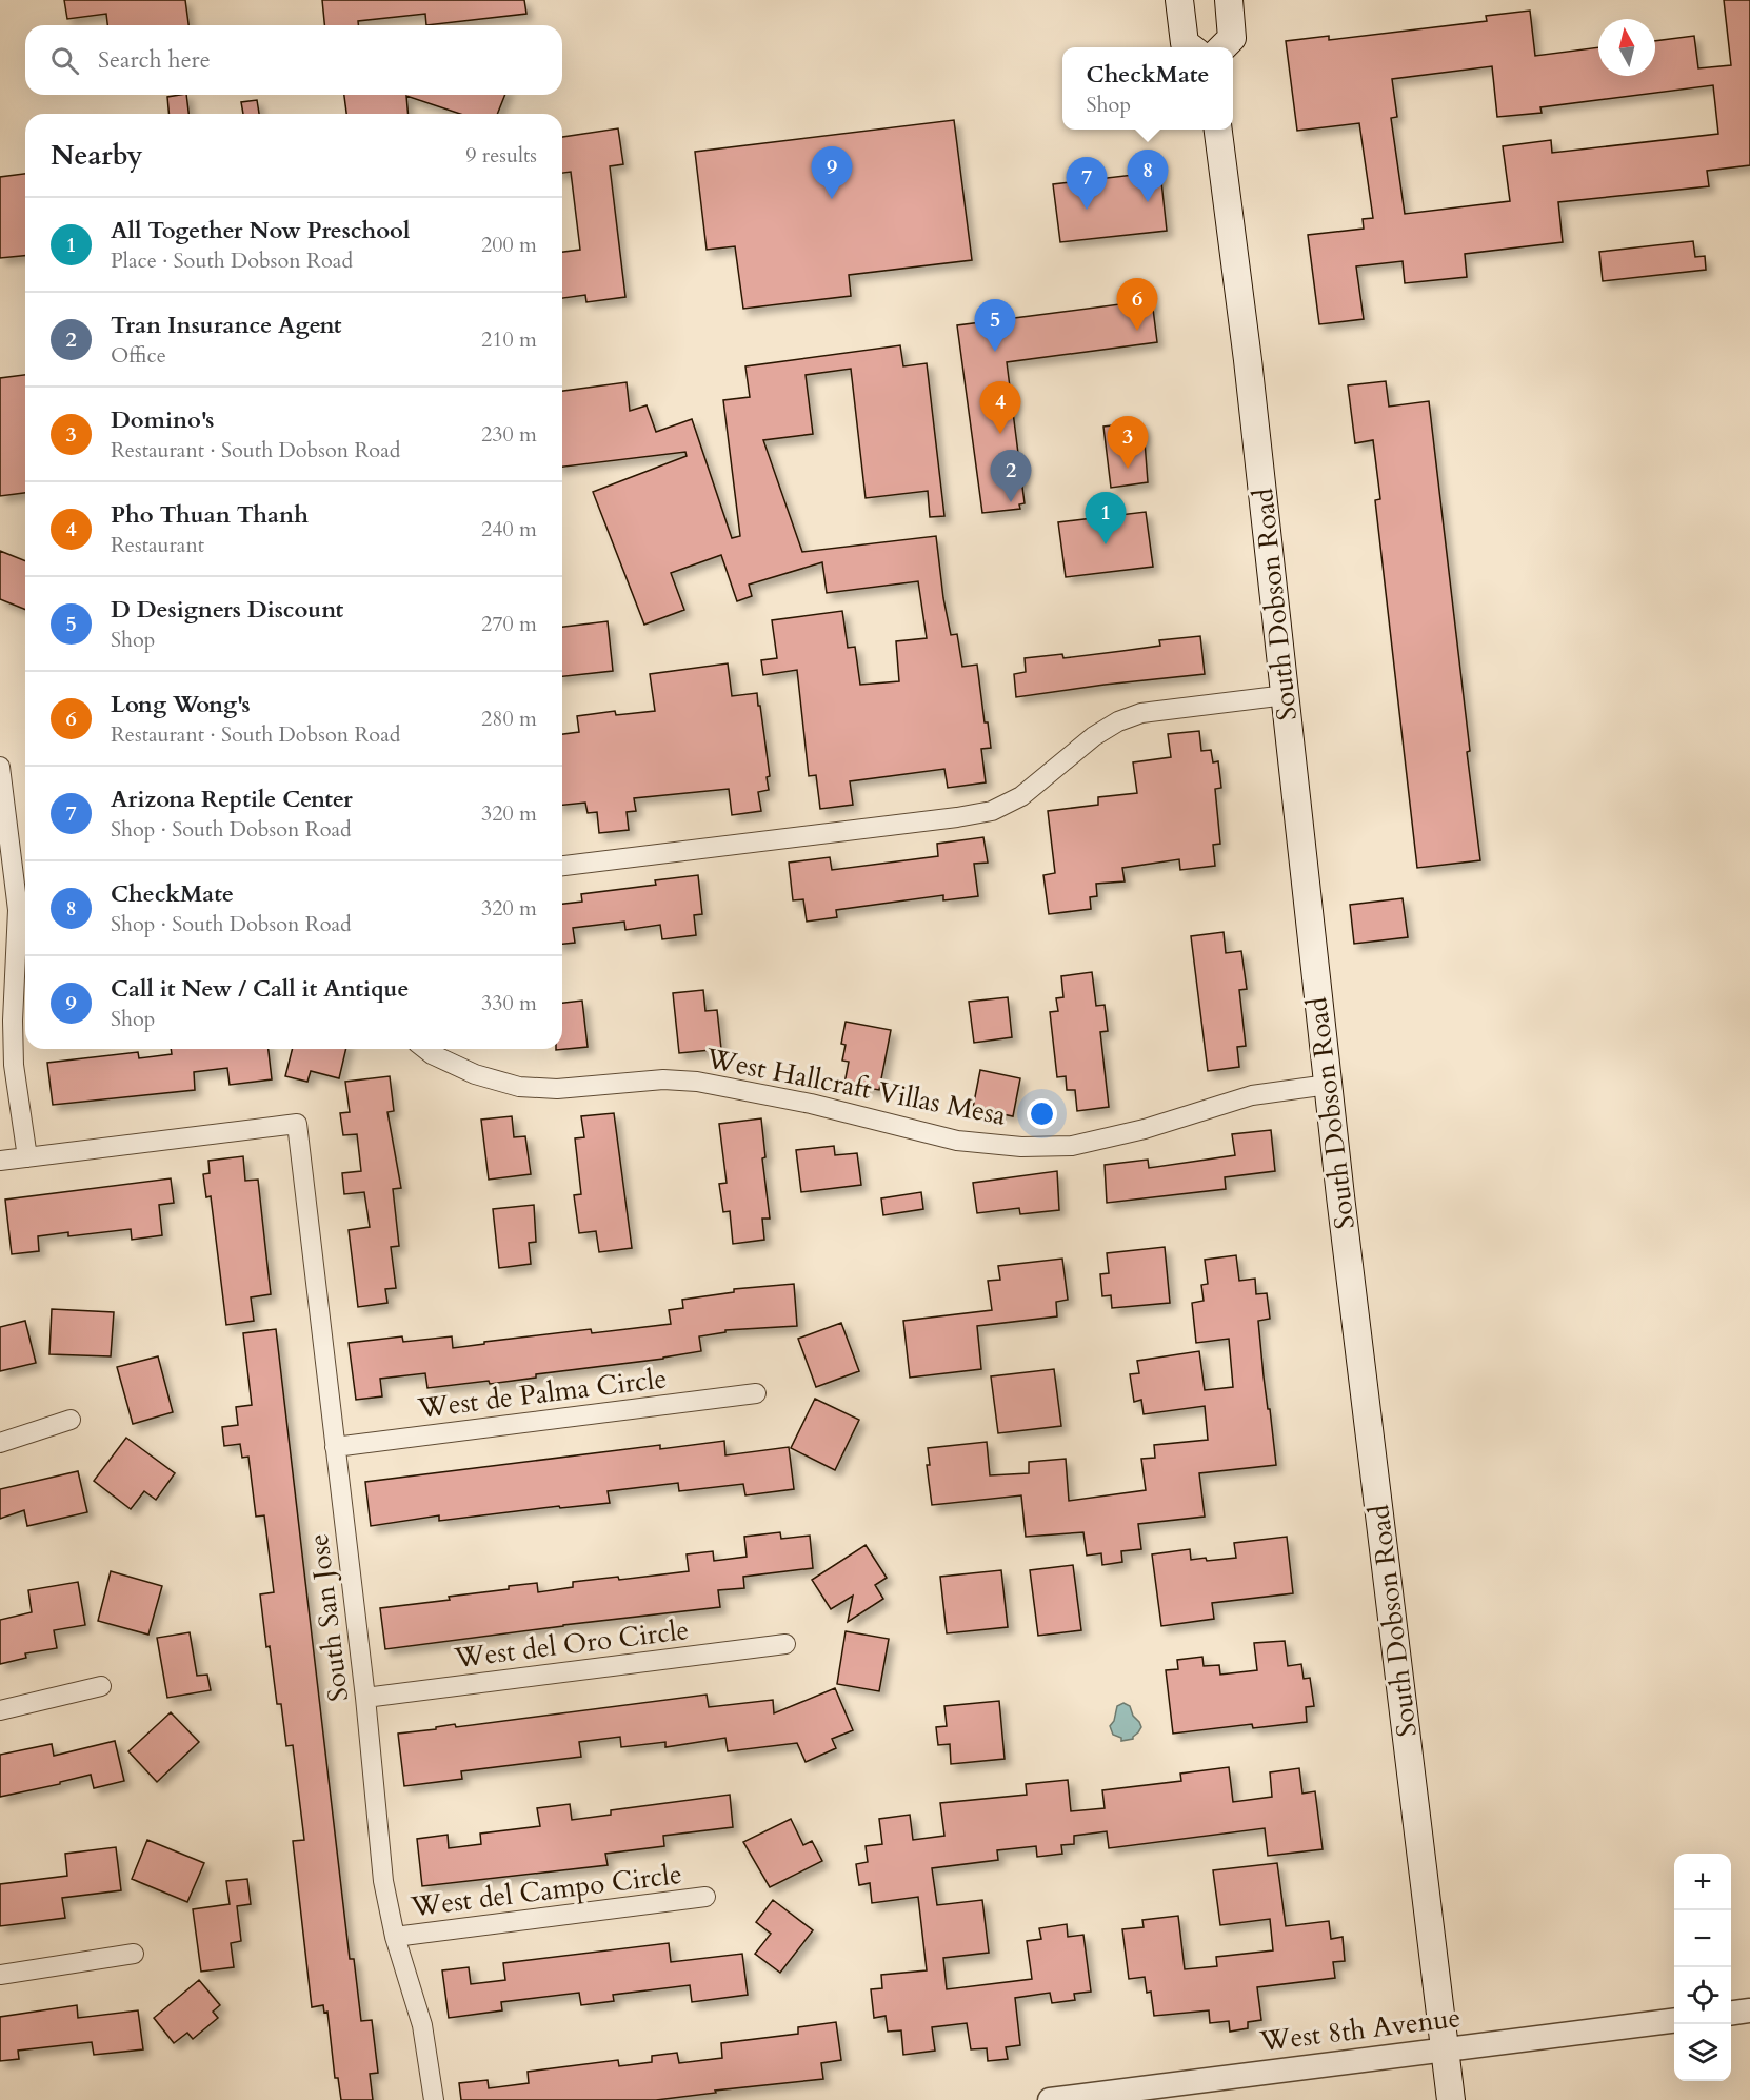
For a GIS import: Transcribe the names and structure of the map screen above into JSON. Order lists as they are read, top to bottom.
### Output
{
  "streets": {
    "main road": ["South Dobson Road"],
    "street": [
      "West Hallcraft Villas Mesa",
      "West de Palma Circle",
      "South San Jose",
      "West del Oro Circle",
      "West del Campo Circle",
      "West 8th Avenue"
    ]
  },
  "crossings": [
    ["South Dobson Road", "West Hallcraft Villas Mesa"],
    ["South Dobson Road", "West 8th Avenue"],
    ["West de Palma Circle", "South San Jose"],
    ["South San Jose", "West del Oro Circle"],
    ["South San Jose", "West del Campo Circle"]
  ],
  "north": "top",
  "page": {
    "search": "Search here",
    "popup": ["CheckMate", "Shop"],
    "heading": ["Nearby", "9 results"],
    "pins": [
      "9",
      "8",
      "7",
      "6",
      "5",
      "4",
      "3",
      "2",
      "1"
    ],
    "list": [
      {
        "mark": "1",
        "name": "All Together Now Preschool",
        "note": "Place · South Dobson Road",
        "value": "200 m"
      },
      {
        "mark": "2",
        "name": "Tran Insurance Agent",
        "note": "Office",
        "value": "210 m"
      },
      {
        "mark": "3",
        "name": "Domino's",
        "note": "Restaurant · South Dobson Road",
        "value": "230 m"
      },
      {
        "mark": "4",
        "name": "Pho Thuan Thanh",
        "note": "Restaurant",
        "value": "240 m"
      },
      {
        "mark": "5",
        "name": "D Designers Discount",
        "note": "Shop",
        "value": "270 m"
      },
      {
        "mark": "6",
        "name": "Long Wong's",
        "note": "Restaurant · South Dobson Road",
        "value": "280 m"
      },
      {
        "mark": "7",
        "name": "Arizona Reptile Center",
        "note": "Shop · South Dobson Road",
        "value": "320 m"
      },
      {
        "mark": "8",
        "name": "CheckMate",
        "note": "Shop · South Dobson Road",
        "value": "320 m"
      },
      {
        "mark": "9",
        "name": "Call it New / Call it Antique",
        "note": "Shop",
        "value": "330 m"
      }
    ],
    "map_buttons": ["+", "−"]
  }
}
